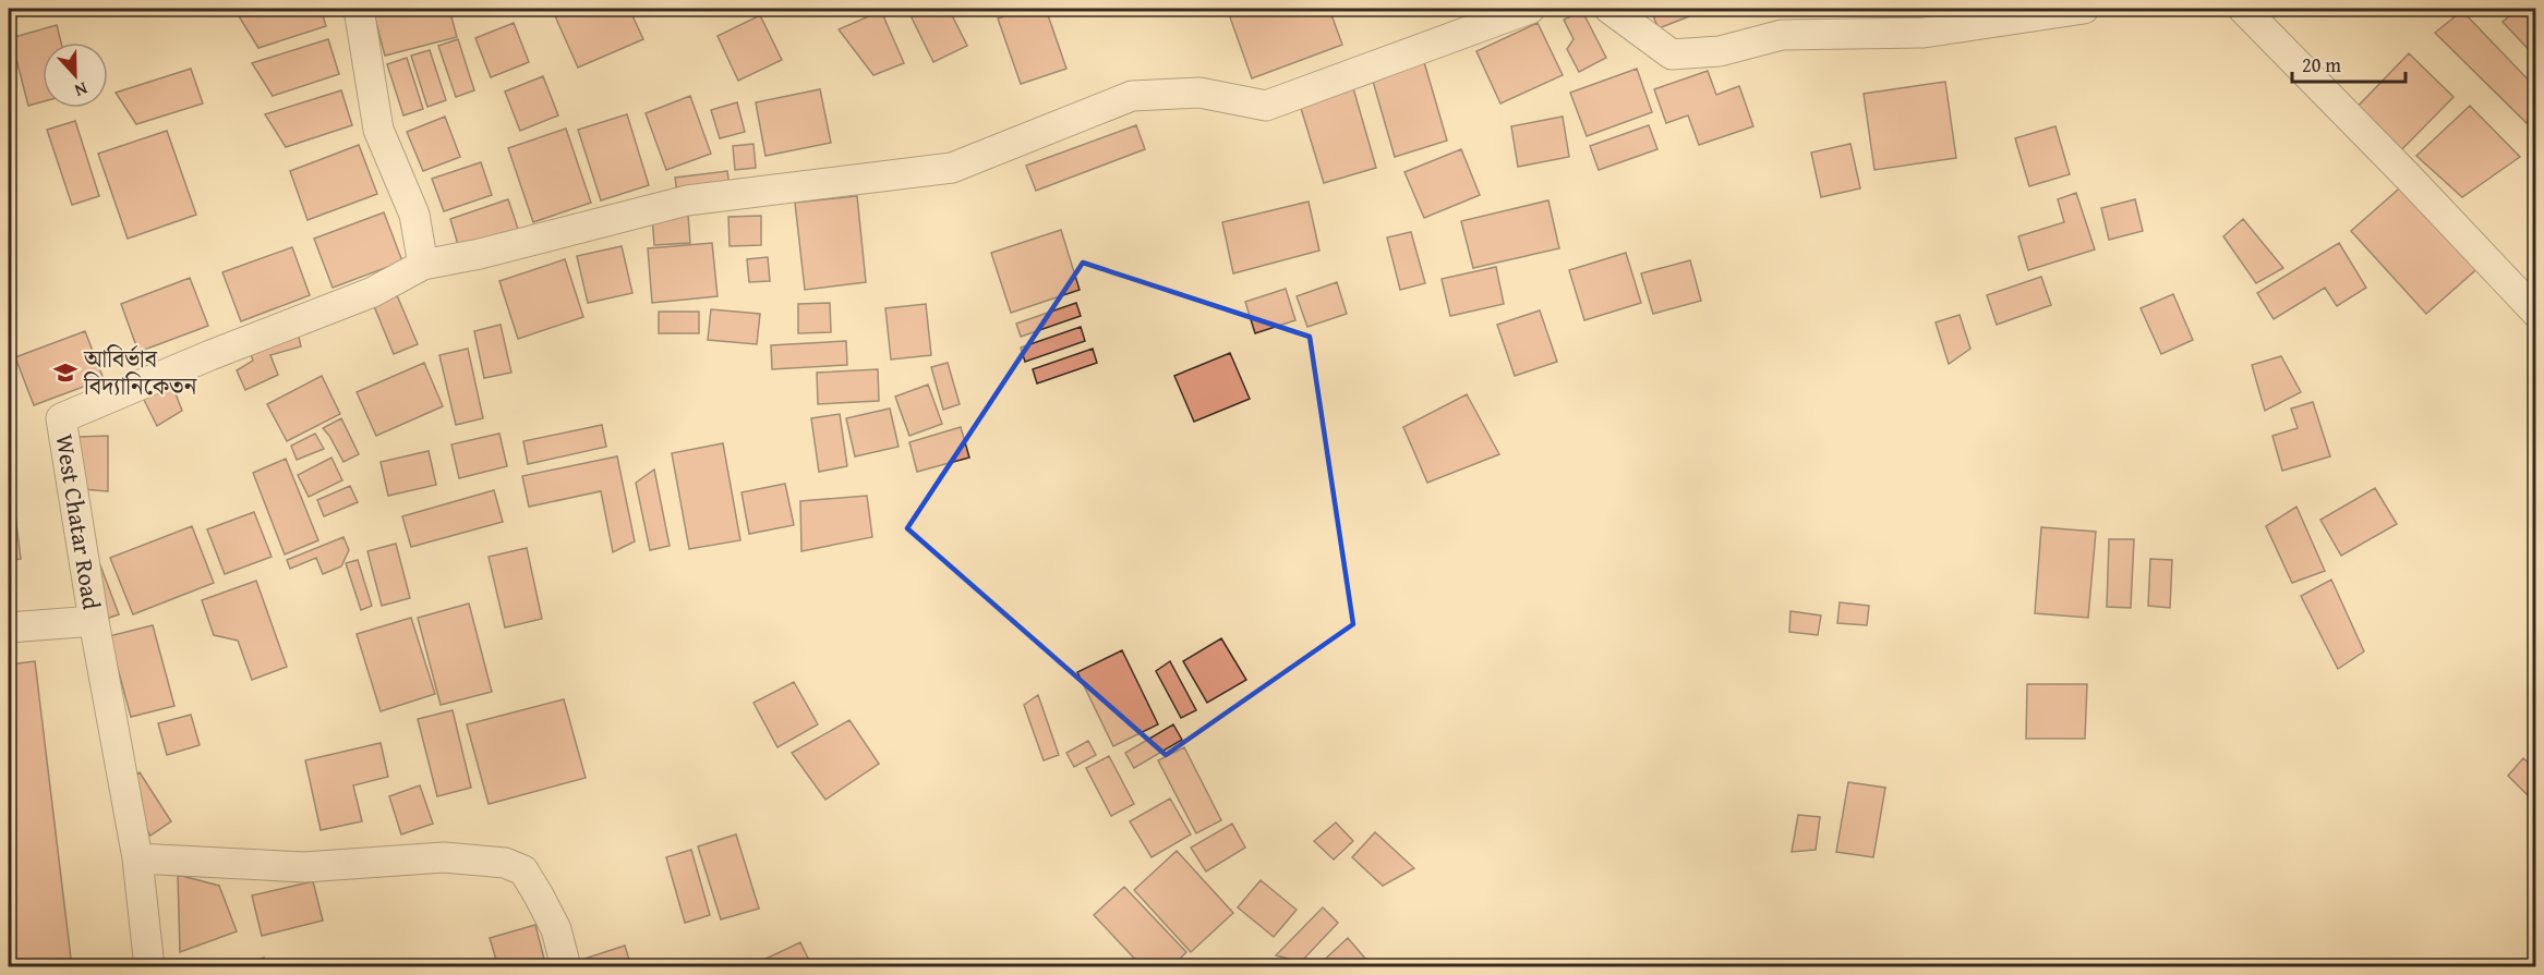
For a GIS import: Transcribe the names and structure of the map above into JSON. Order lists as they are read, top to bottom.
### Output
{
  "streets": {
    "street": ["West Chatar Road"]
  },
  "places": {
    "school or university": ["আবির্ভাব বিদ্যানিকেতন"]
  },
  "scale_bar": "20 m",
  "north": "bottom"
}
